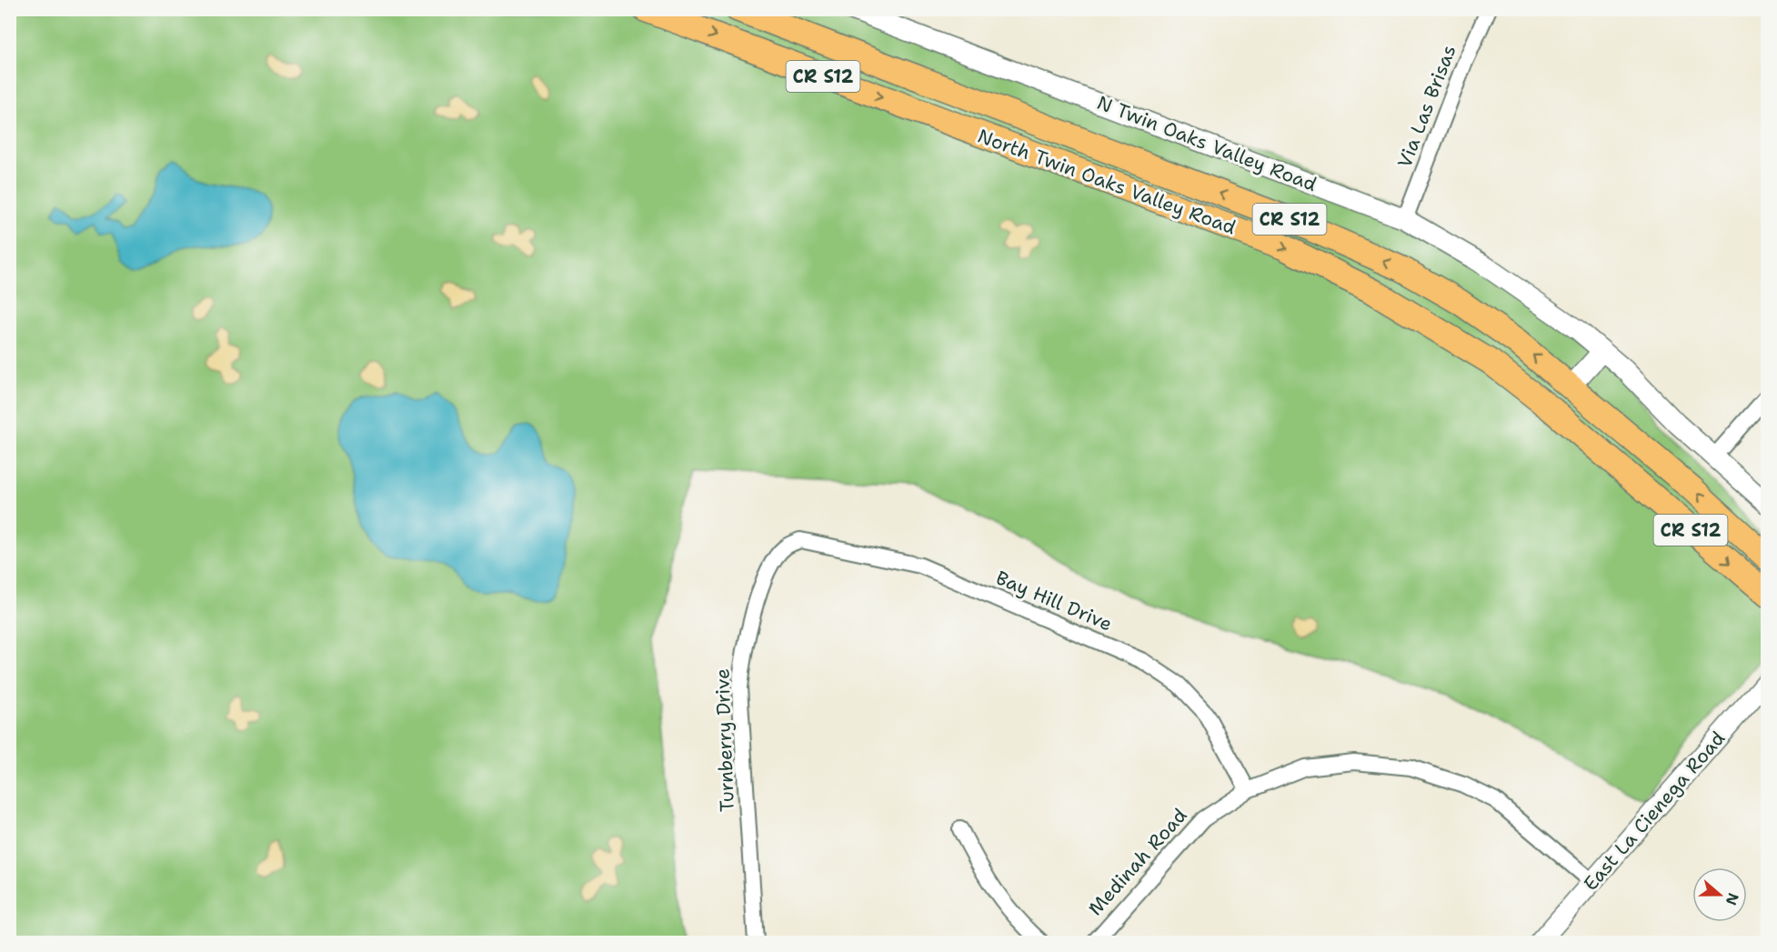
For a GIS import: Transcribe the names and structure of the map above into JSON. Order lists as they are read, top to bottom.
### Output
{
  "streets": {
    "main road": ["CR S12", "North Twin Oaks Valley Road"],
    "street": [
      "Via Las Brisas",
      "N Twin Oaks Valley Road",
      "Bay Hill Drive",
      "Turnberry Drive",
      "East La Cienega Road",
      "Medinah Road"
    ]
  },
  "crossings": [
    ["Via Las Brisas", "N Twin Oaks Valley Road"],
    ["Bay Hill Drive", "Turnberry Drive"],
    ["Bay Hill Drive", "Medinah Road"],
    ["East La Cienega Road", "Medinah Road"]
  ],
  "north": "right"
}
